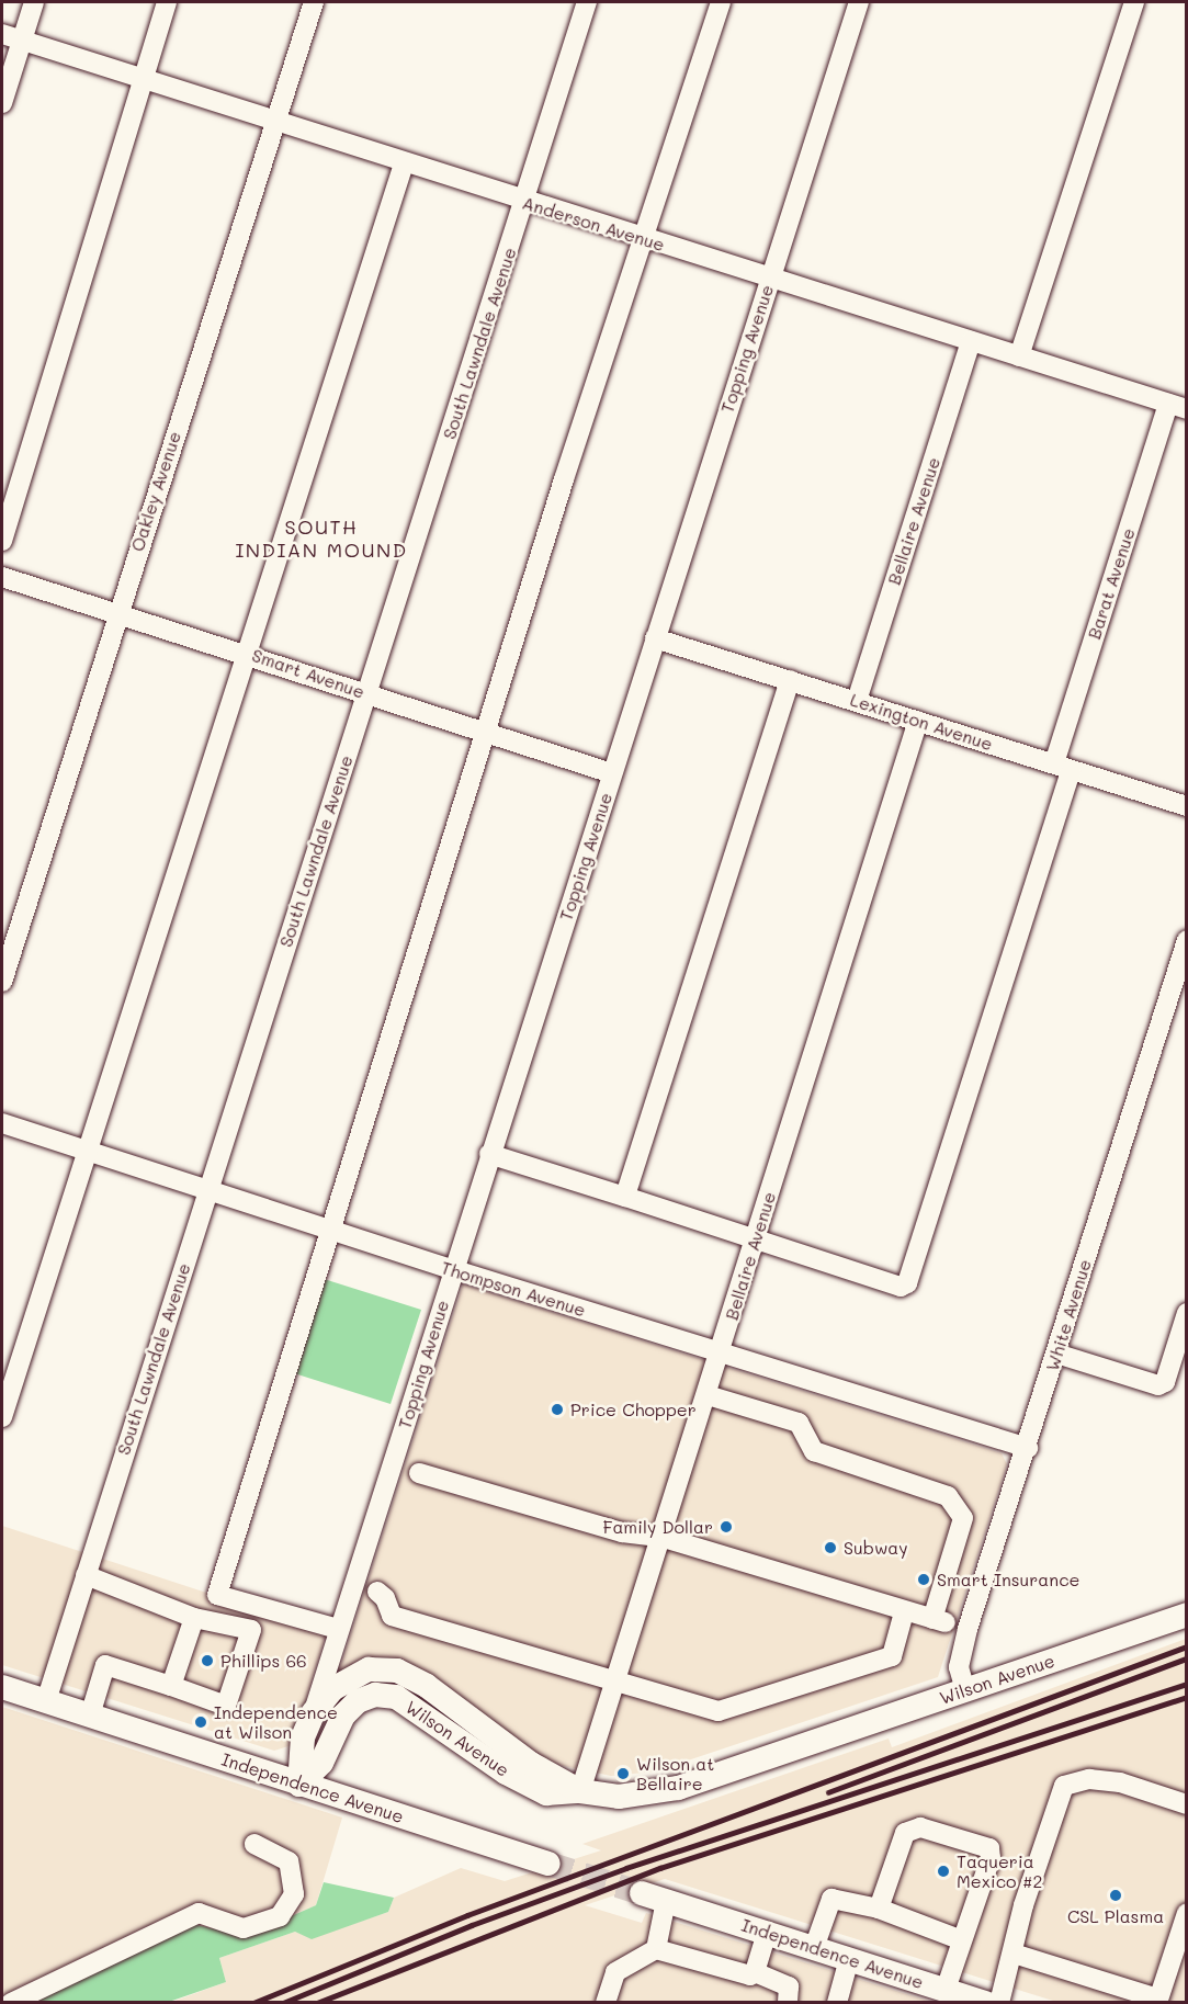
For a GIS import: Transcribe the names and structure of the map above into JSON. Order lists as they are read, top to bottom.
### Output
{
  "streets": {
    "main road": ["Wilson Avenue", "Independence Avenue"],
    "street": [
      "Anderson Avenue",
      "South Lawndale Avenue",
      "Topping Avenue",
      "Oakley Avenue",
      "Bellaire Avenue",
      "Barat Avenue",
      "Smart Avenue",
      "Lexington Avenue",
      "Thompson Avenue",
      "White Avenue"
    ]
  },
  "crossings": [
    ["Anderson Avenue", "South Lawndale Avenue"],
    ["Anderson Avenue", "Topping Avenue"],
    ["Anderson Avenue", "Oakley Avenue"],
    ["Anderson Avenue", "Bellaire Avenue"],
    ["Anderson Avenue", "Barat Avenue"],
    ["South Lawndale Avenue", "Smart Avenue"],
    ["South Lawndale Avenue", "Thompson Avenue"],
    ["South Lawndale Avenue", "Independence Avenue"],
    ["Topping Avenue", "Barat Avenue"],
    ["Topping Avenue", "Smart Avenue"],
    ["Topping Avenue", "Lexington Avenue"],
    ["Topping Avenue", "Thompson Avenue"],
    ["Topping Avenue", "Wilson Avenue"],
    ["Oakley Avenue", "Smart Avenue"],
    ["Bellaire Avenue", "Barat Avenue"],
    ["Bellaire Avenue", "Lexington Avenue"],
    ["Bellaire Avenue", "Thompson Avenue"],
    ["Bellaire Avenue", "Wilson Avenue"],
    ["Barat Avenue", "Lexington Avenue"],
    ["Thompson Avenue", "White Avenue"],
    ["White Avenue", "Wilson Avenue"],
    ["Wilson Avenue", "Independence Avenue"]
  ],
  "districts": ["SOUTH INDIAN MOUND"],
  "places": [
    "Price Chopper",
    "Family Dollar",
    "Subway",
    "Smart Insurance",
    "Phillips 66",
    "Independence at Wilson",
    "Wilson at Bellaire",
    "Taqueria Mexico #2",
    "CSL Plasma"
  ]
}
